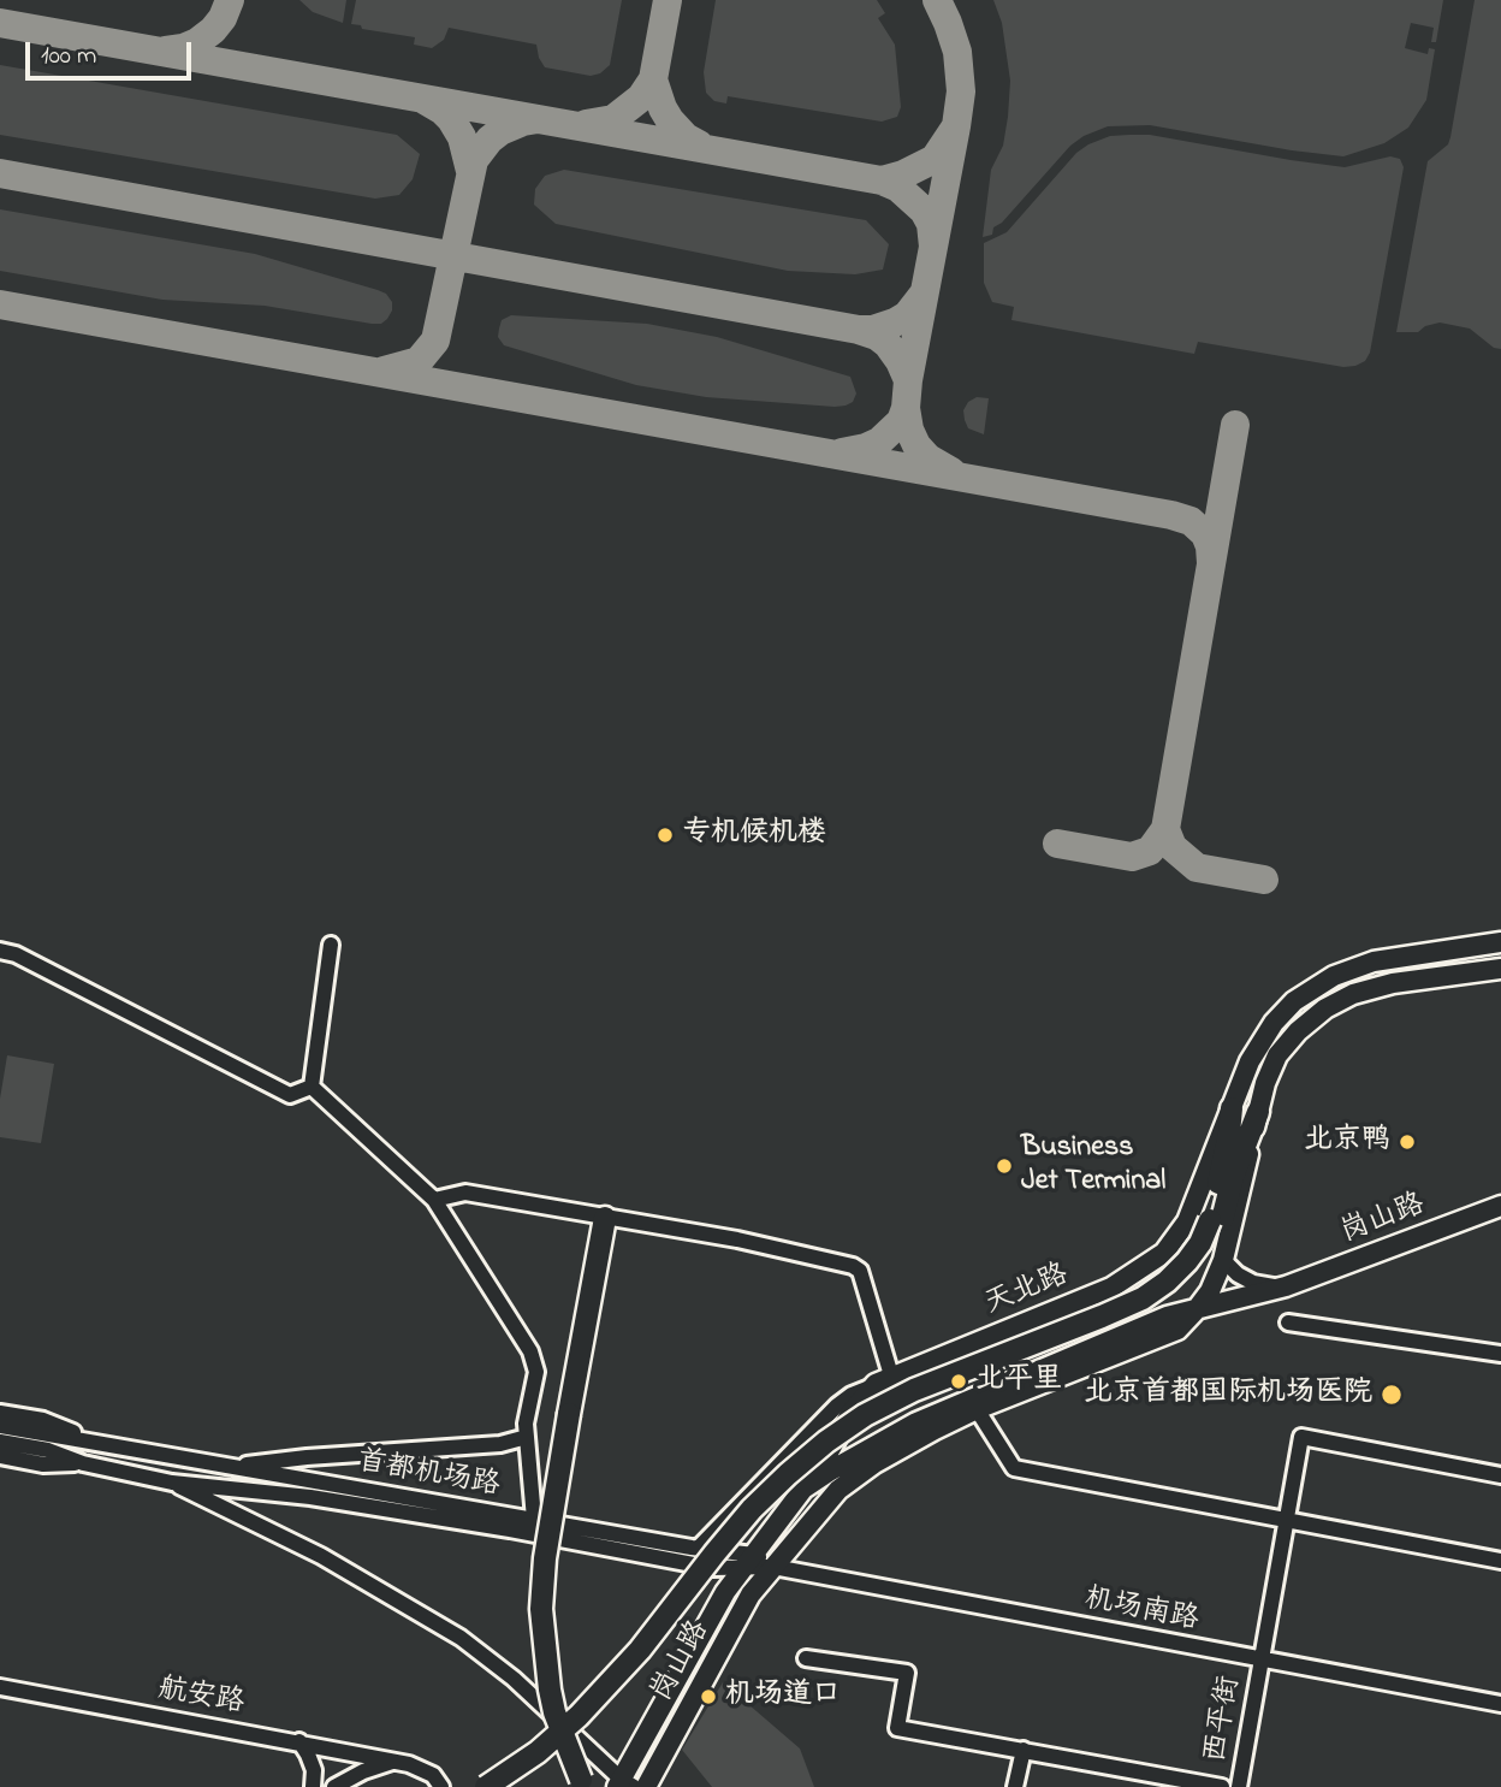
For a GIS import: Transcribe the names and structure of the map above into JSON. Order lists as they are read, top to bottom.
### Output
{
  "streets": {
    "main road": ["岗山路", "天北路"],
    "street": [
      "首都机场路",
      "机场南路",
      "航安路",
      "西平街"
    ]
  },
  "crossings": [
    ["岗山路", "天北路"],
    ["岗山路", "首都机场路"],
    ["岗山路", "机场南路"],
    ["天北路", "首都机场路"],
    ["天北路", "机场南路"],
    ["首都机场路", "机场南路"],
    ["机场南路", "西平街"]
  ],
  "places": [
    "专机候机楼",
    "北京鸭",
    "Business Jet Terminal",
    "北平里",
    "北京首都国际机场医院",
    "机场道口"
  ],
  "scale_bar": "100 m"
}
